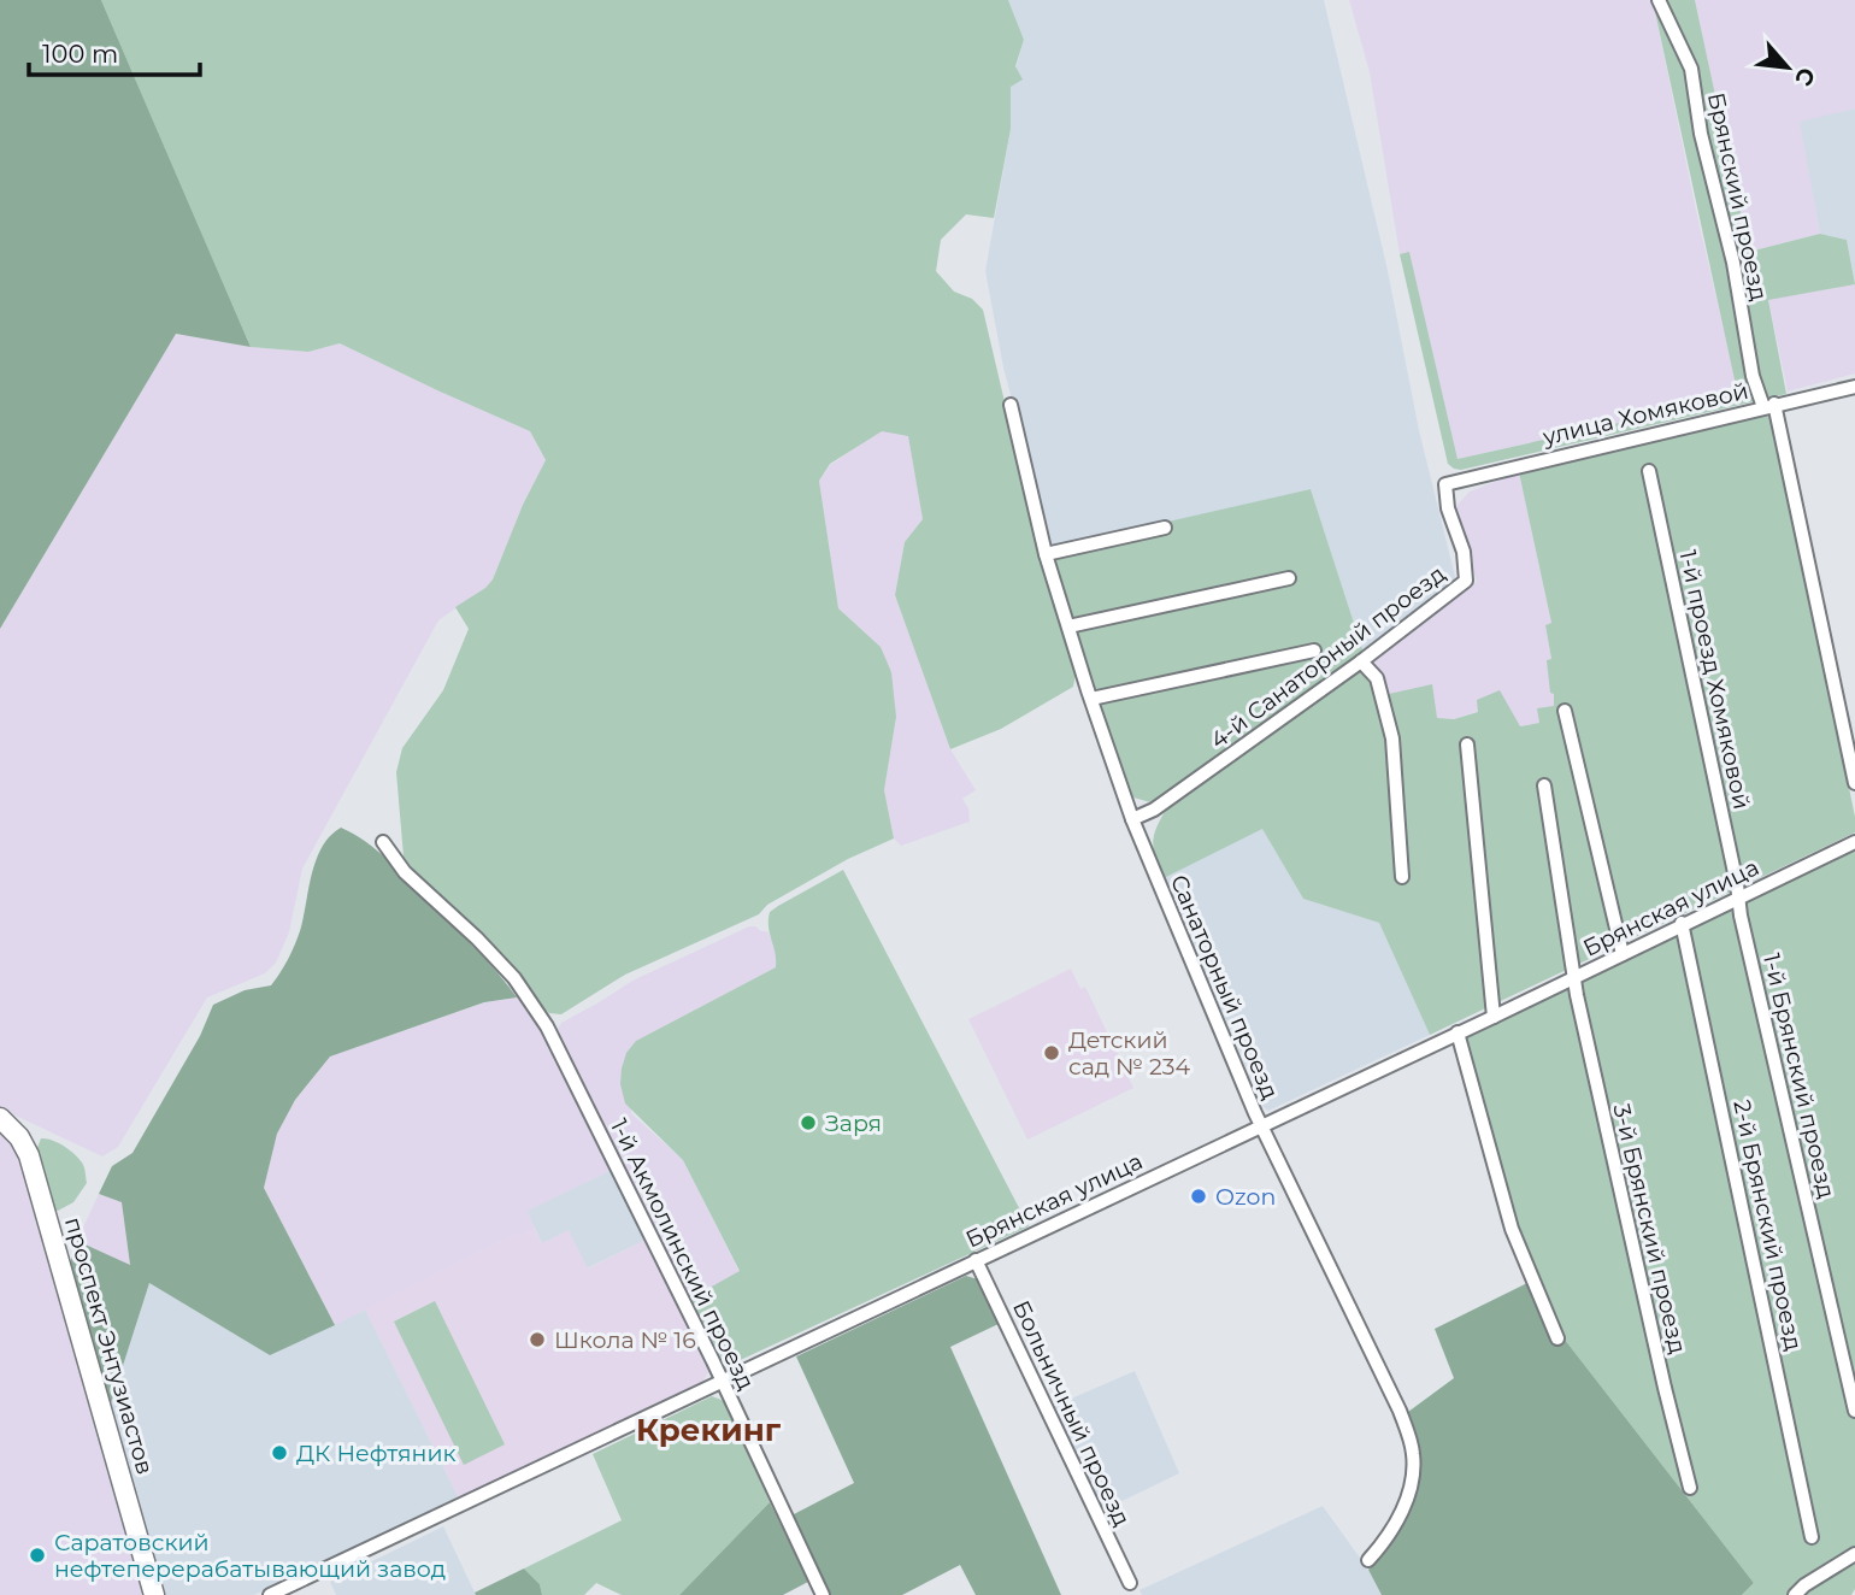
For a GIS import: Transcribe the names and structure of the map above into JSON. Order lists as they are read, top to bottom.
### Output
{
  "streets": {
    "street": [
      "Брянский проезд",
      "улица Хомяковой",
      "4-й Санаторный проезд",
      "1-й проезд Хомяковой",
      "Брянская улица",
      "Санаторный проезд",
      "1-й Брянский проезд",
      "2-й Брянский проезд",
      "3-й Брянский проезд",
      "1-й Акмолинский проезд",
      "проспект Энтузиастов",
      "Больничный проезд"
    ]
  },
  "crossings": [
    ["Брянский проезд", "улица Хомяковой"],
    ["улица Хомяковой", "4-й Санаторный проезд"],
    ["4-й Санаторный проезд", "Санаторный проезд"],
    ["1-й проезд Хомяковой", "Брянская улица"],
    ["1-й проезд Хомяковой", "1-й Брянский проезд"],
    ["Брянская улица", "Санаторный проезд"],
    ["Брянская улица", "1-й Брянский проезд"],
    ["Брянская улица", "2-й Брянский проезд"],
    ["Брянская улица", "3-й Брянский проезд"],
    ["Брянская улица", "1-й Акмолинский проезд"],
    ["Брянская улица", "Больничный проезд"]
  ],
  "districts": ["Крекинг"],
  "places": [
    "Детский сад № 234",
    "Заря",
    "Ozon",
    "Школа № 16",
    "ДК Нефтяник",
    "Саратовский нефтеперерабатывающий завод"
  ],
  "scale_bar": "100 m",
  "north": "bottom right"
}
